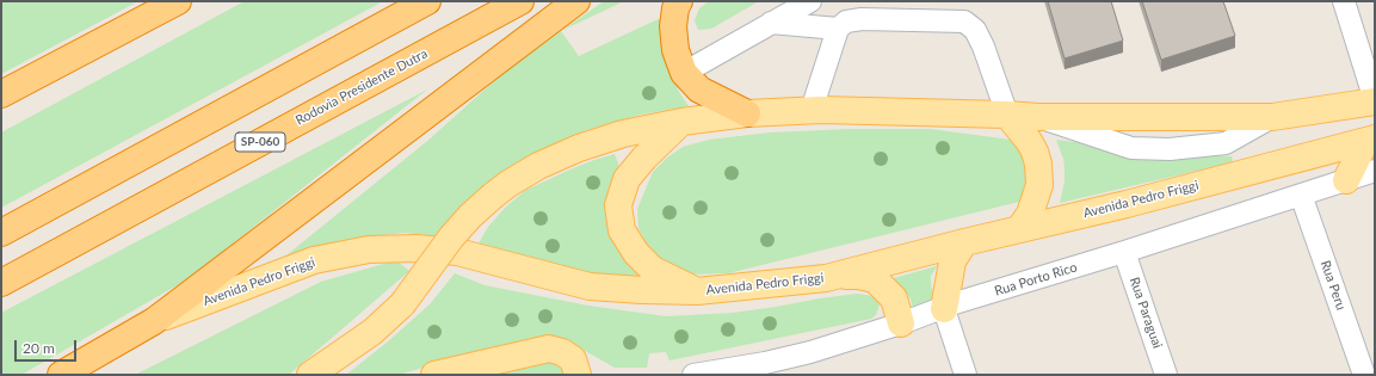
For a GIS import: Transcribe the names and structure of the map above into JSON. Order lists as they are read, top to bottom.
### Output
{
  "streets": {
    "highway": ["Rodovia Presidente Dutra", "SP-060"],
    "main road": ["Avenida Pedro Friggi"],
    "street": ["Rua Porto Rico", "Rua Peru", "Rua Paraguai"]
  },
  "crossings": [
    ["Rua Porto Rico", "Rua Peru"],
    ["Rua Porto Rico", "Rua Paraguai"]
  ],
  "scale_bar": "20 m"
}
